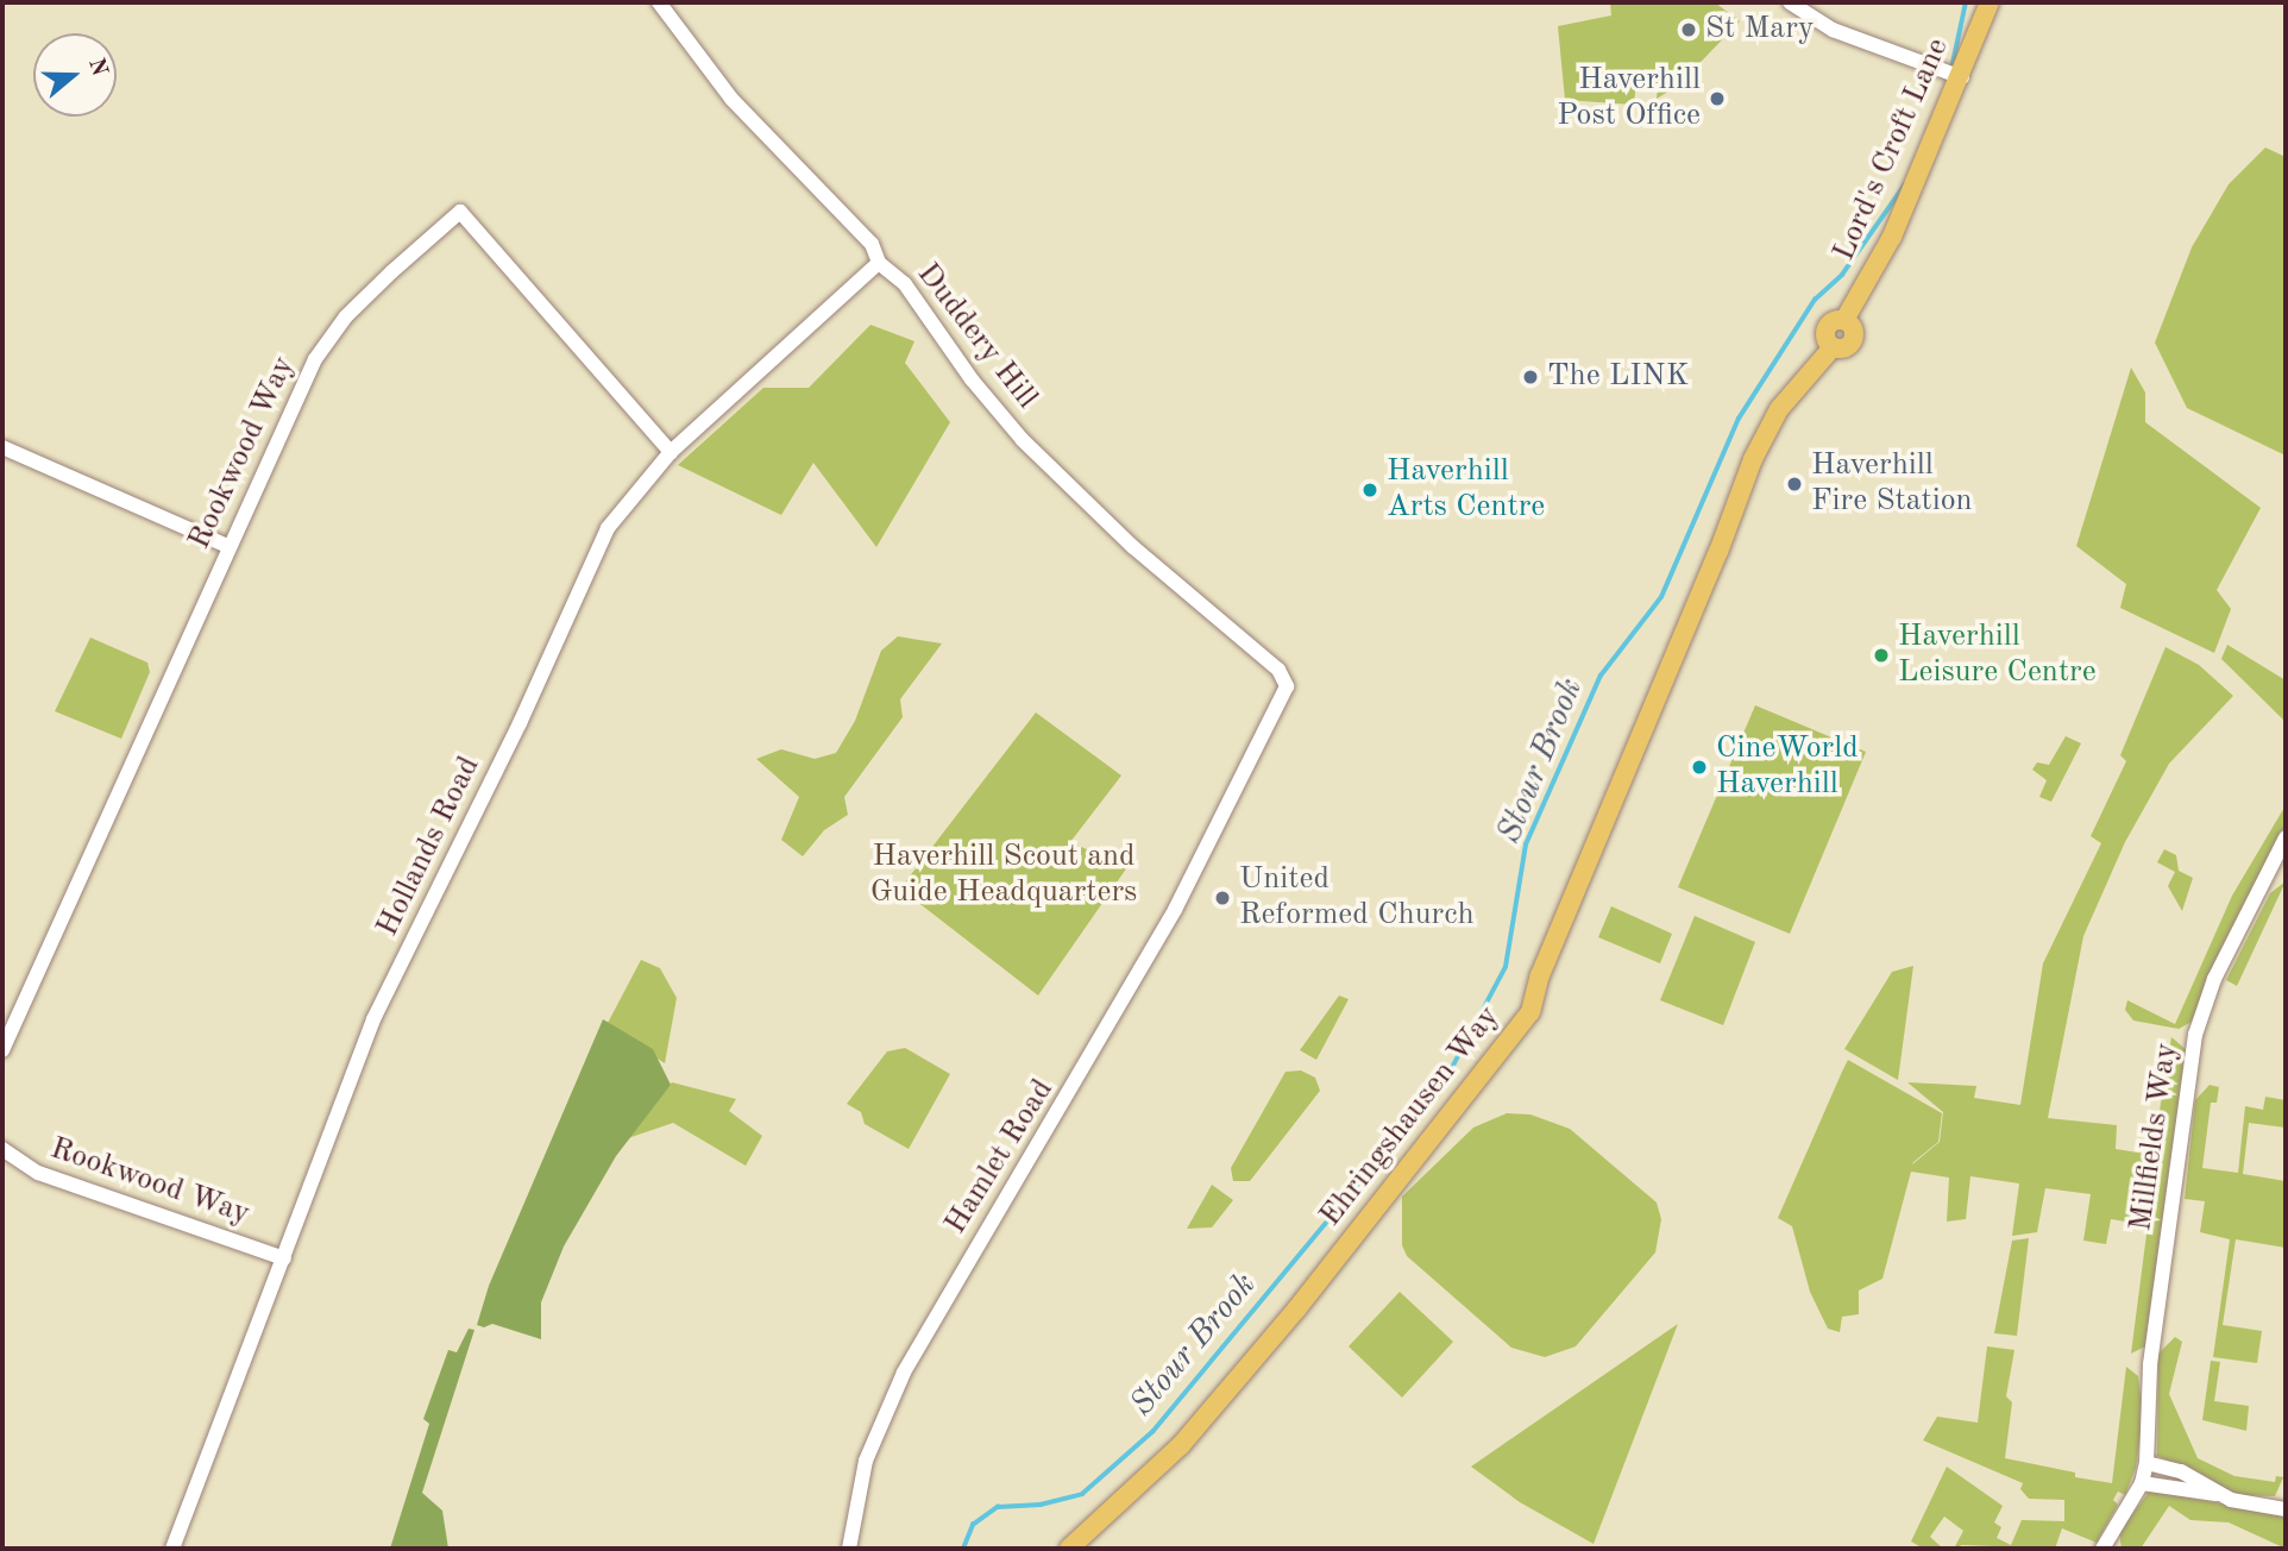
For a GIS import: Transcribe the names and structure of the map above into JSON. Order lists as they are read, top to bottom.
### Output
{
  "streets": {
    "main road": ["Lord's Croft Lane", "Ehringshausen Way"],
    "street": [
      "Duddery Hill",
      "Rookwood Way",
      "Hollands Road",
      "Millfields Way",
      "Hamlet Road"
    ]
  },
  "crossings": [
    ["Lord's Croft Lane", "Ehringshausen Way"],
    ["Duddery Hill", "Hollands Road"],
    ["Duddery Hill", "Hamlet Road"],
    ["Rookwood Way", "Hollands Road"]
  ],
  "water": ["Stour Brook"],
  "parks": ["Haverhill Scout and Guide Headquarters"],
  "places": [
    "St Mary",
    "Haverhill Post Office",
    "The LINK",
    "Haverhill Fire Station",
    "Haverhill Arts Centre",
    "Haverhill Leisure Centre",
    "CineWorld Haverhill",
    "United Reformed Church"
  ],
  "north": "right"
}
